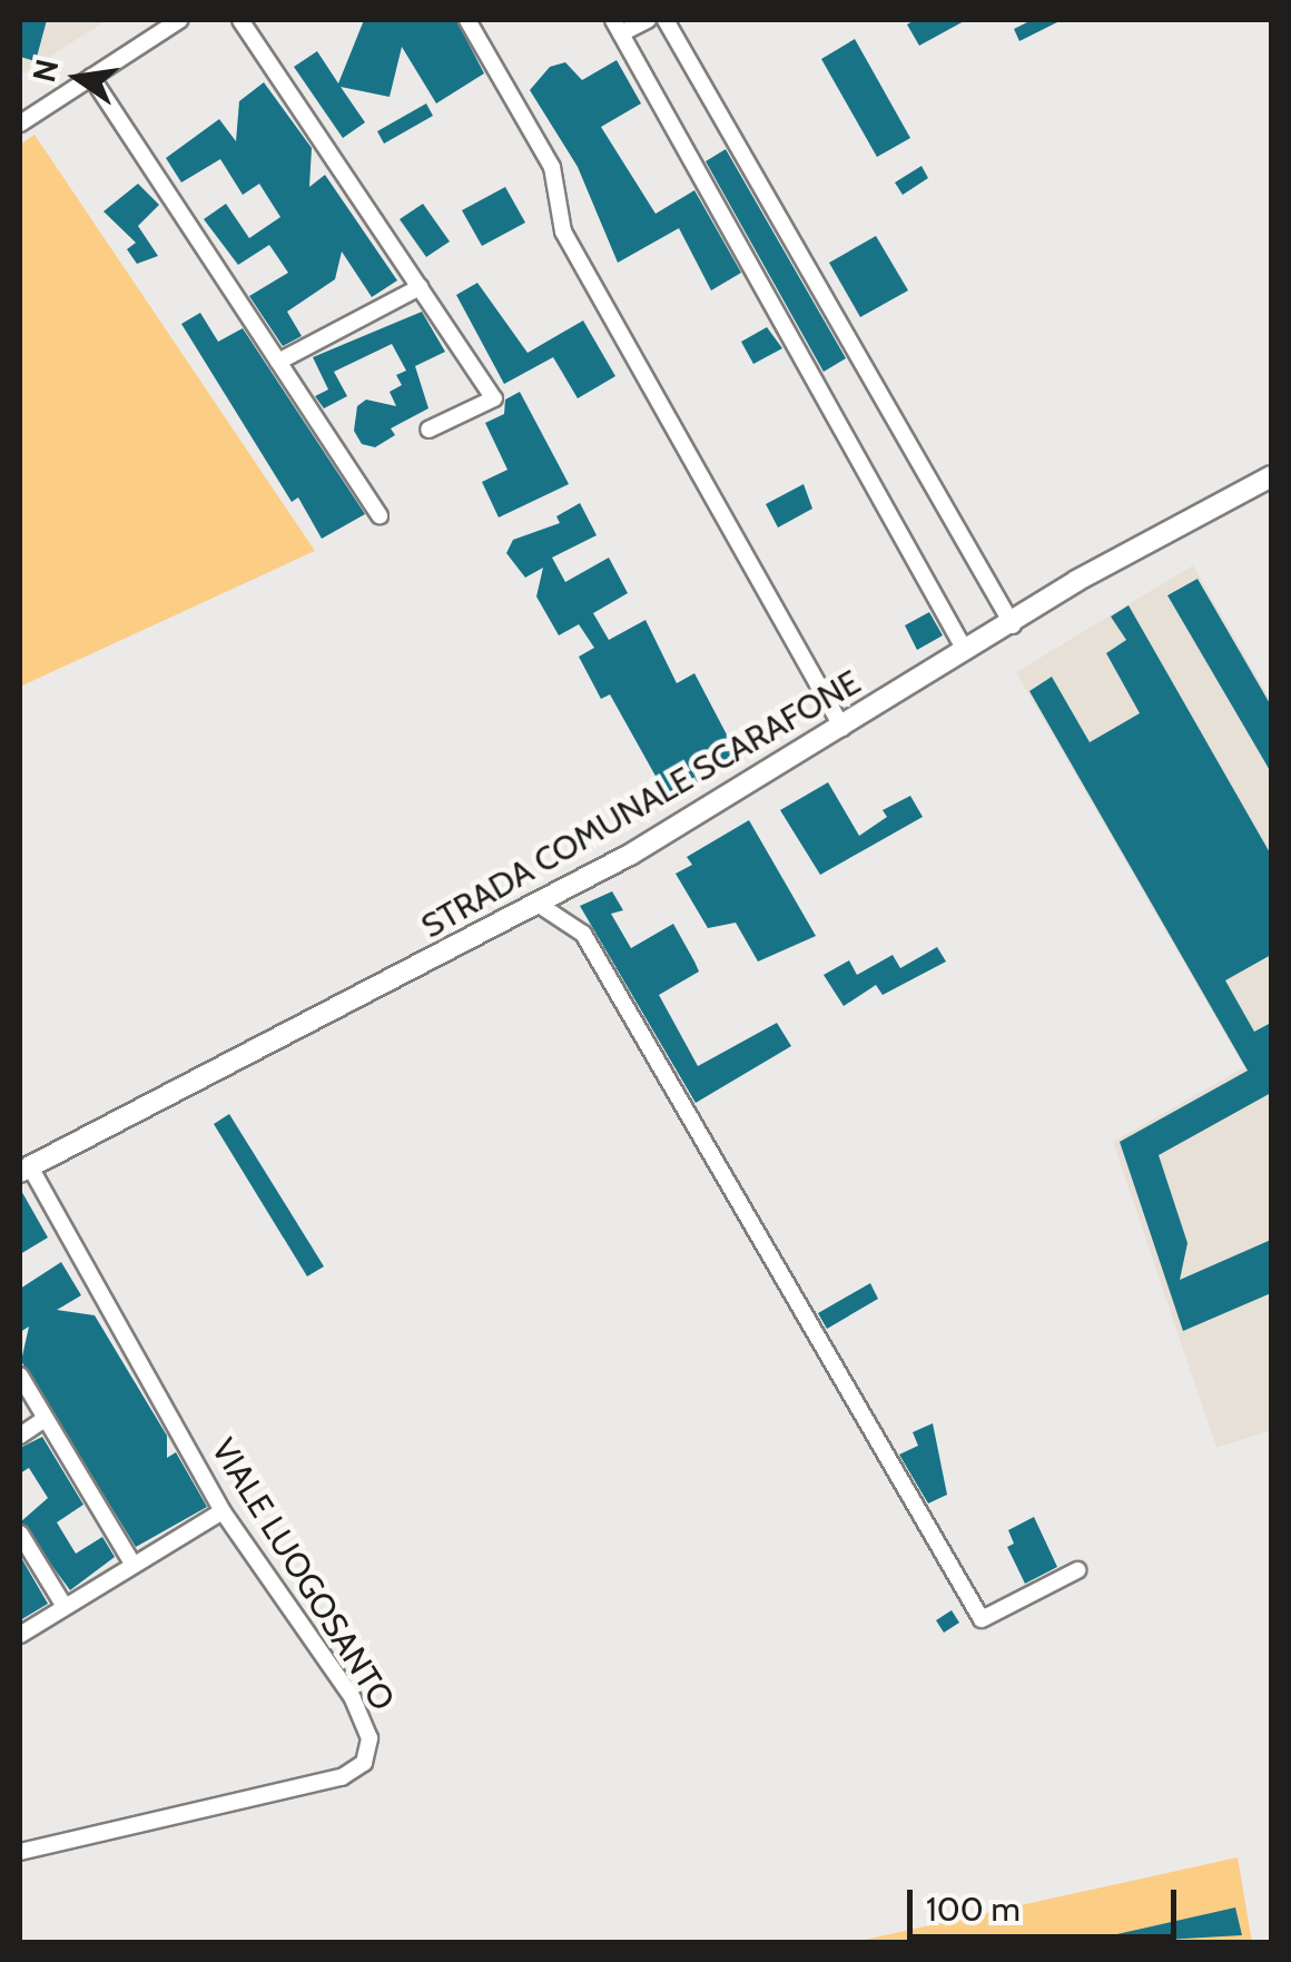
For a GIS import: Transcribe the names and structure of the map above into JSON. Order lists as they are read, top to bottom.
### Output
{
  "streets": {
    "street": ["STRADA COMUNALE SCARAFONE", "VIALE LUOGOSANTO"]
  },
  "crossings": [
    ["STRADA COMUNALE SCARAFONE", "VIALE LUOGOSANTO"]
  ],
  "scale_bar": "100 m",
  "north": "left"
}
